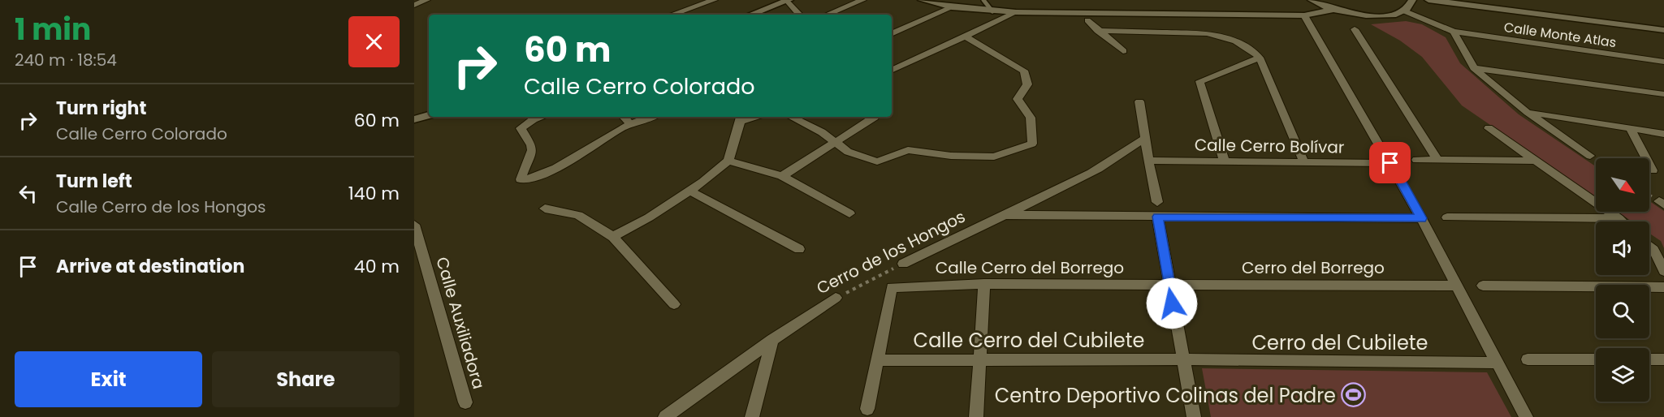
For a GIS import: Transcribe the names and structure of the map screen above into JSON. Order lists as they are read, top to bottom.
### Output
{
  "streets": {
    "street": [
      "Calle Monte Atlas",
      "Calle Cerro Bolívar",
      "Cerro de los Hongos",
      "Calle Cerro del Borrego",
      "Cerro del Borrego",
      "Calle Auxiliadora",
      "Calle Cerro del Cubilete",
      "Cerro del Cubilete"
    ]
  },
  "crossings": [
    ["Calle Cerro del Borrego", "Cerro del Borrego"],
    ["Calle Cerro del Borrego", "Calle Cerro del Cubilete"],
    ["Calle Cerro del Cubilete", "Cerro del Cubilete"]
  ],
  "places": {
    "sports": ["Centro Deportivo Colinas del Padre"]
  },
  "north": "bottom right",
  "page": {
    "heading": ["1 min", "240 m · 18:54"],
    "turn": ["60 m", "Calle Cerro Colorado"],
    "list": [
      {
        "name": "Turn right",
        "note": "Calle Cerro Colorado",
        "value": "60 m"
      },
      {
        "name": "Turn left",
        "note": "Calle Cerro de los Hongos",
        "value": "140 m"
      },
      {
        "name": "Arrive at destination",
        "value": "40 m"
      }
    ],
    "buttons": ["Exit", "Share"]
  }
}
